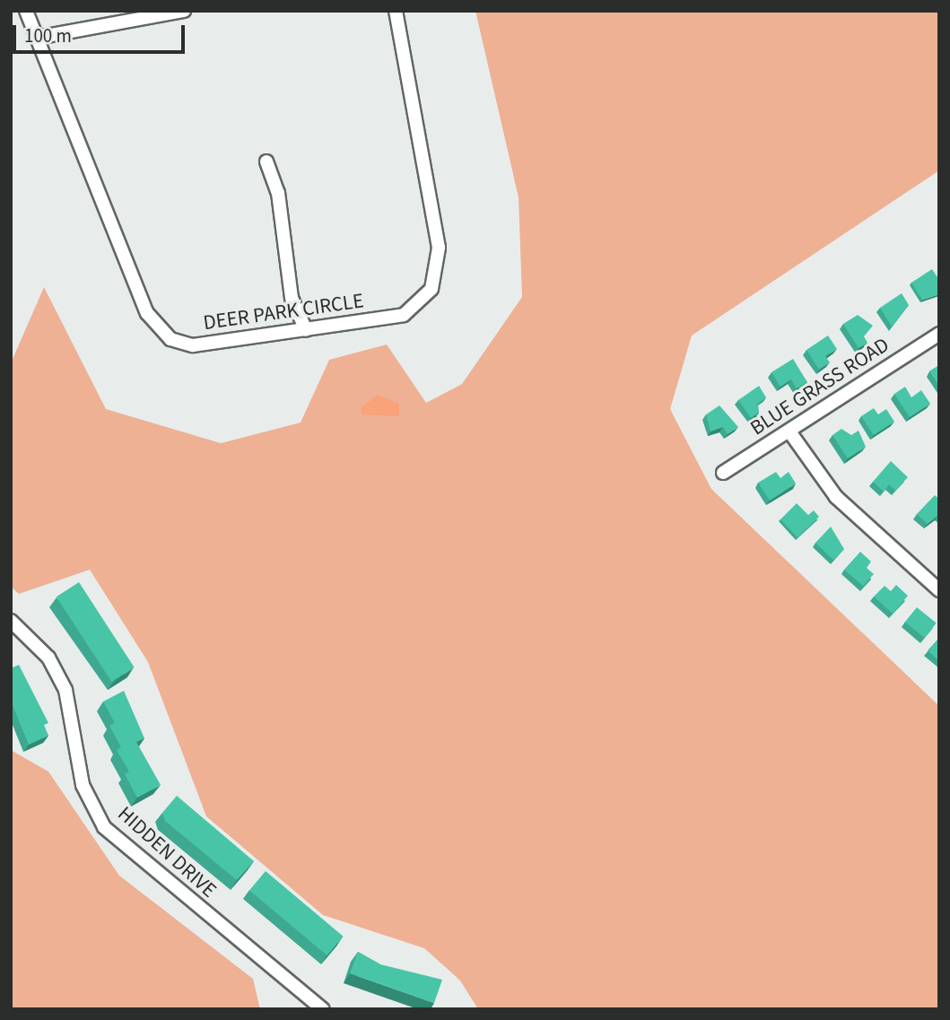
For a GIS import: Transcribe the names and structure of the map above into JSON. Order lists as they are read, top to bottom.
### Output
{
  "streets": {
    "street": ["DEER PARK CIRCLE", "BLUE GRASS ROAD", "HIDDEN DRIVE"]
  },
  "scale_bar": "100 m"
}
